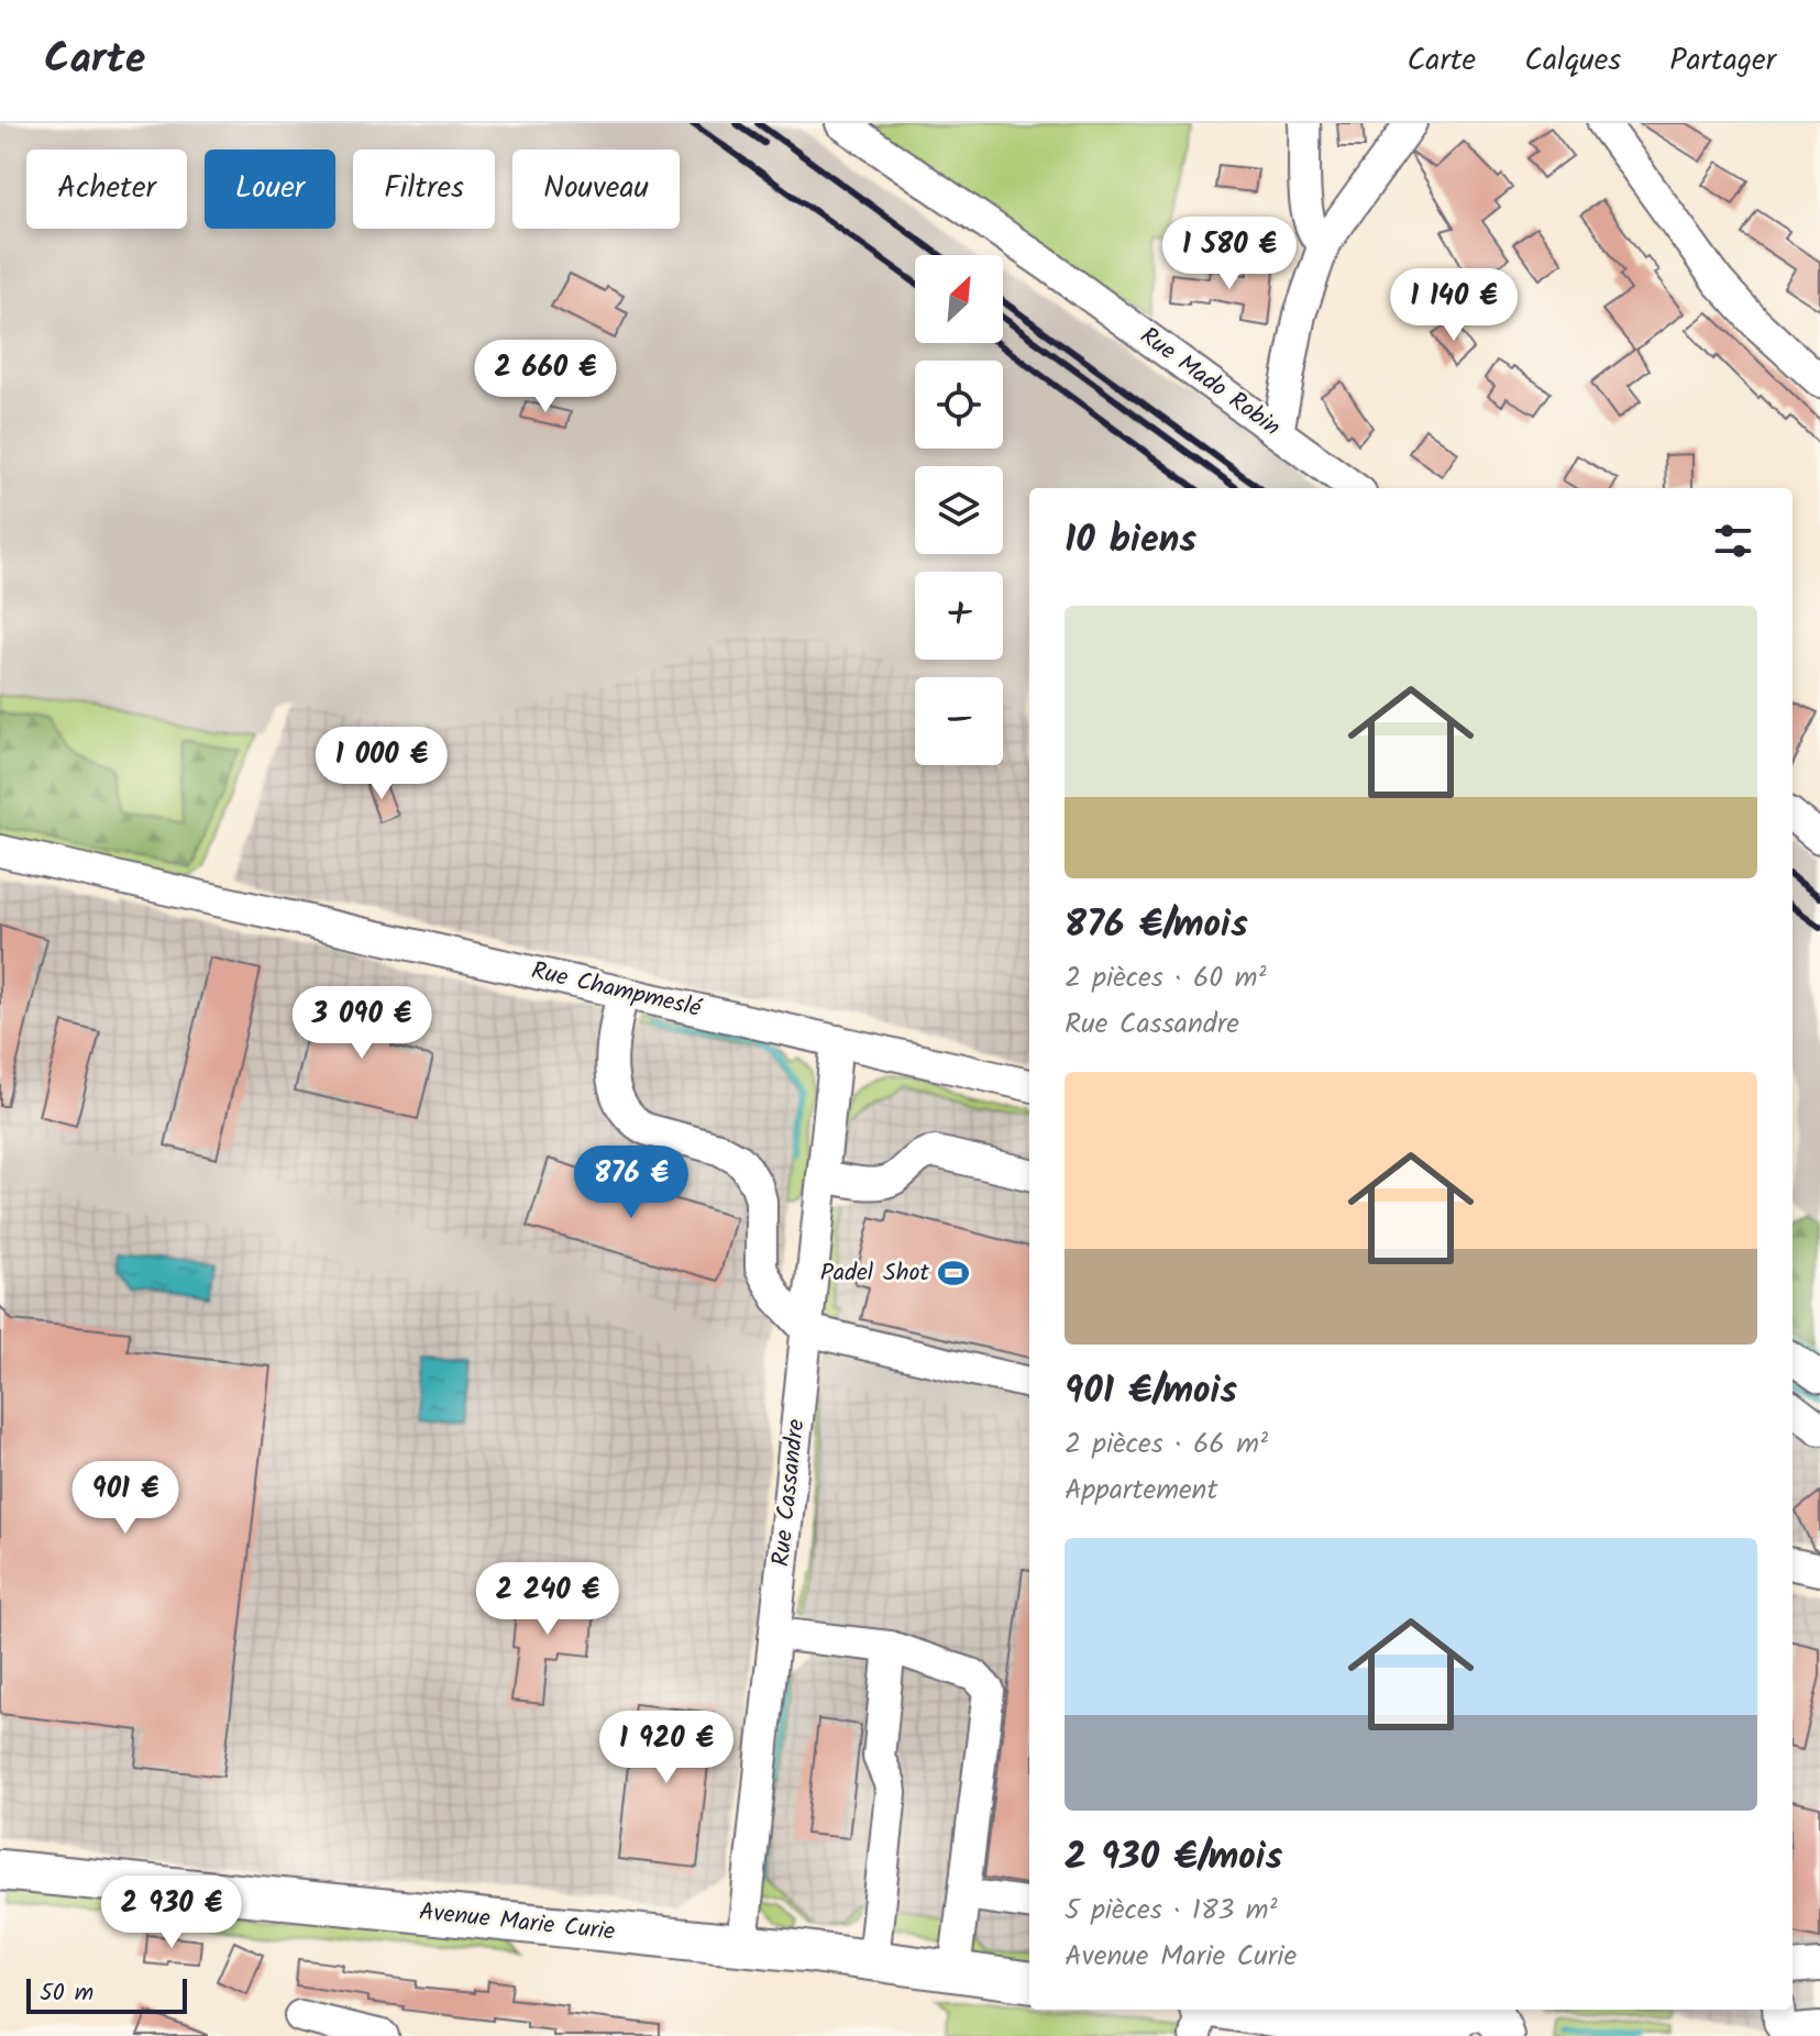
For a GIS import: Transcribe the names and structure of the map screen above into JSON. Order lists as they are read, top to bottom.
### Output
{
  "streets": {
    "main road": ["Avenue Marie Curie"],
    "street": ["Rue Mado Robin", "Rue Champmeslé", "Rue Cassandre"]
  },
  "crossings": [
    ["Rue Champmeslé", "Rue Cassandre"],
    ["Rue Cassandre", "Avenue Marie Curie"]
  ],
  "places": {
    "sports": ["Padel Shot"]
  },
  "scale_bar": "50 m",
  "north": "top right",
  "page": {
    "header": "Carte",
    "nav": ["Carte", "Calques", "Partager"],
    "chip": [
      "Acheter",
      "Louer",
      "Filtres",
      "Nouveau"
    ],
    "price": [
      "1 580 €",
      "1 140 €",
      "2 660 €",
      "1 000 €",
      "3 090 €",
      "876 €",
      "901 €",
      "2 240 €",
      "1 920 €",
      "2 930 €"
    ],
    "map_buttons": ["+", "−"],
    "heading": "10 biens",
    "list": [
      {
        "name": "876 €/mois",
        "note": "2 pièces · 60 m² · Rue Cassandre"
      },
      {
        "name": "901 €/mois",
        "note": "2 pièces · 66 m² · Appartement"
      },
      {
        "name": "2 930 €/mois",
        "note": "5 pièces · 183 m² · Avenue Marie Curie"
      }
    ],
    "scale": "50 m"
  }
}
